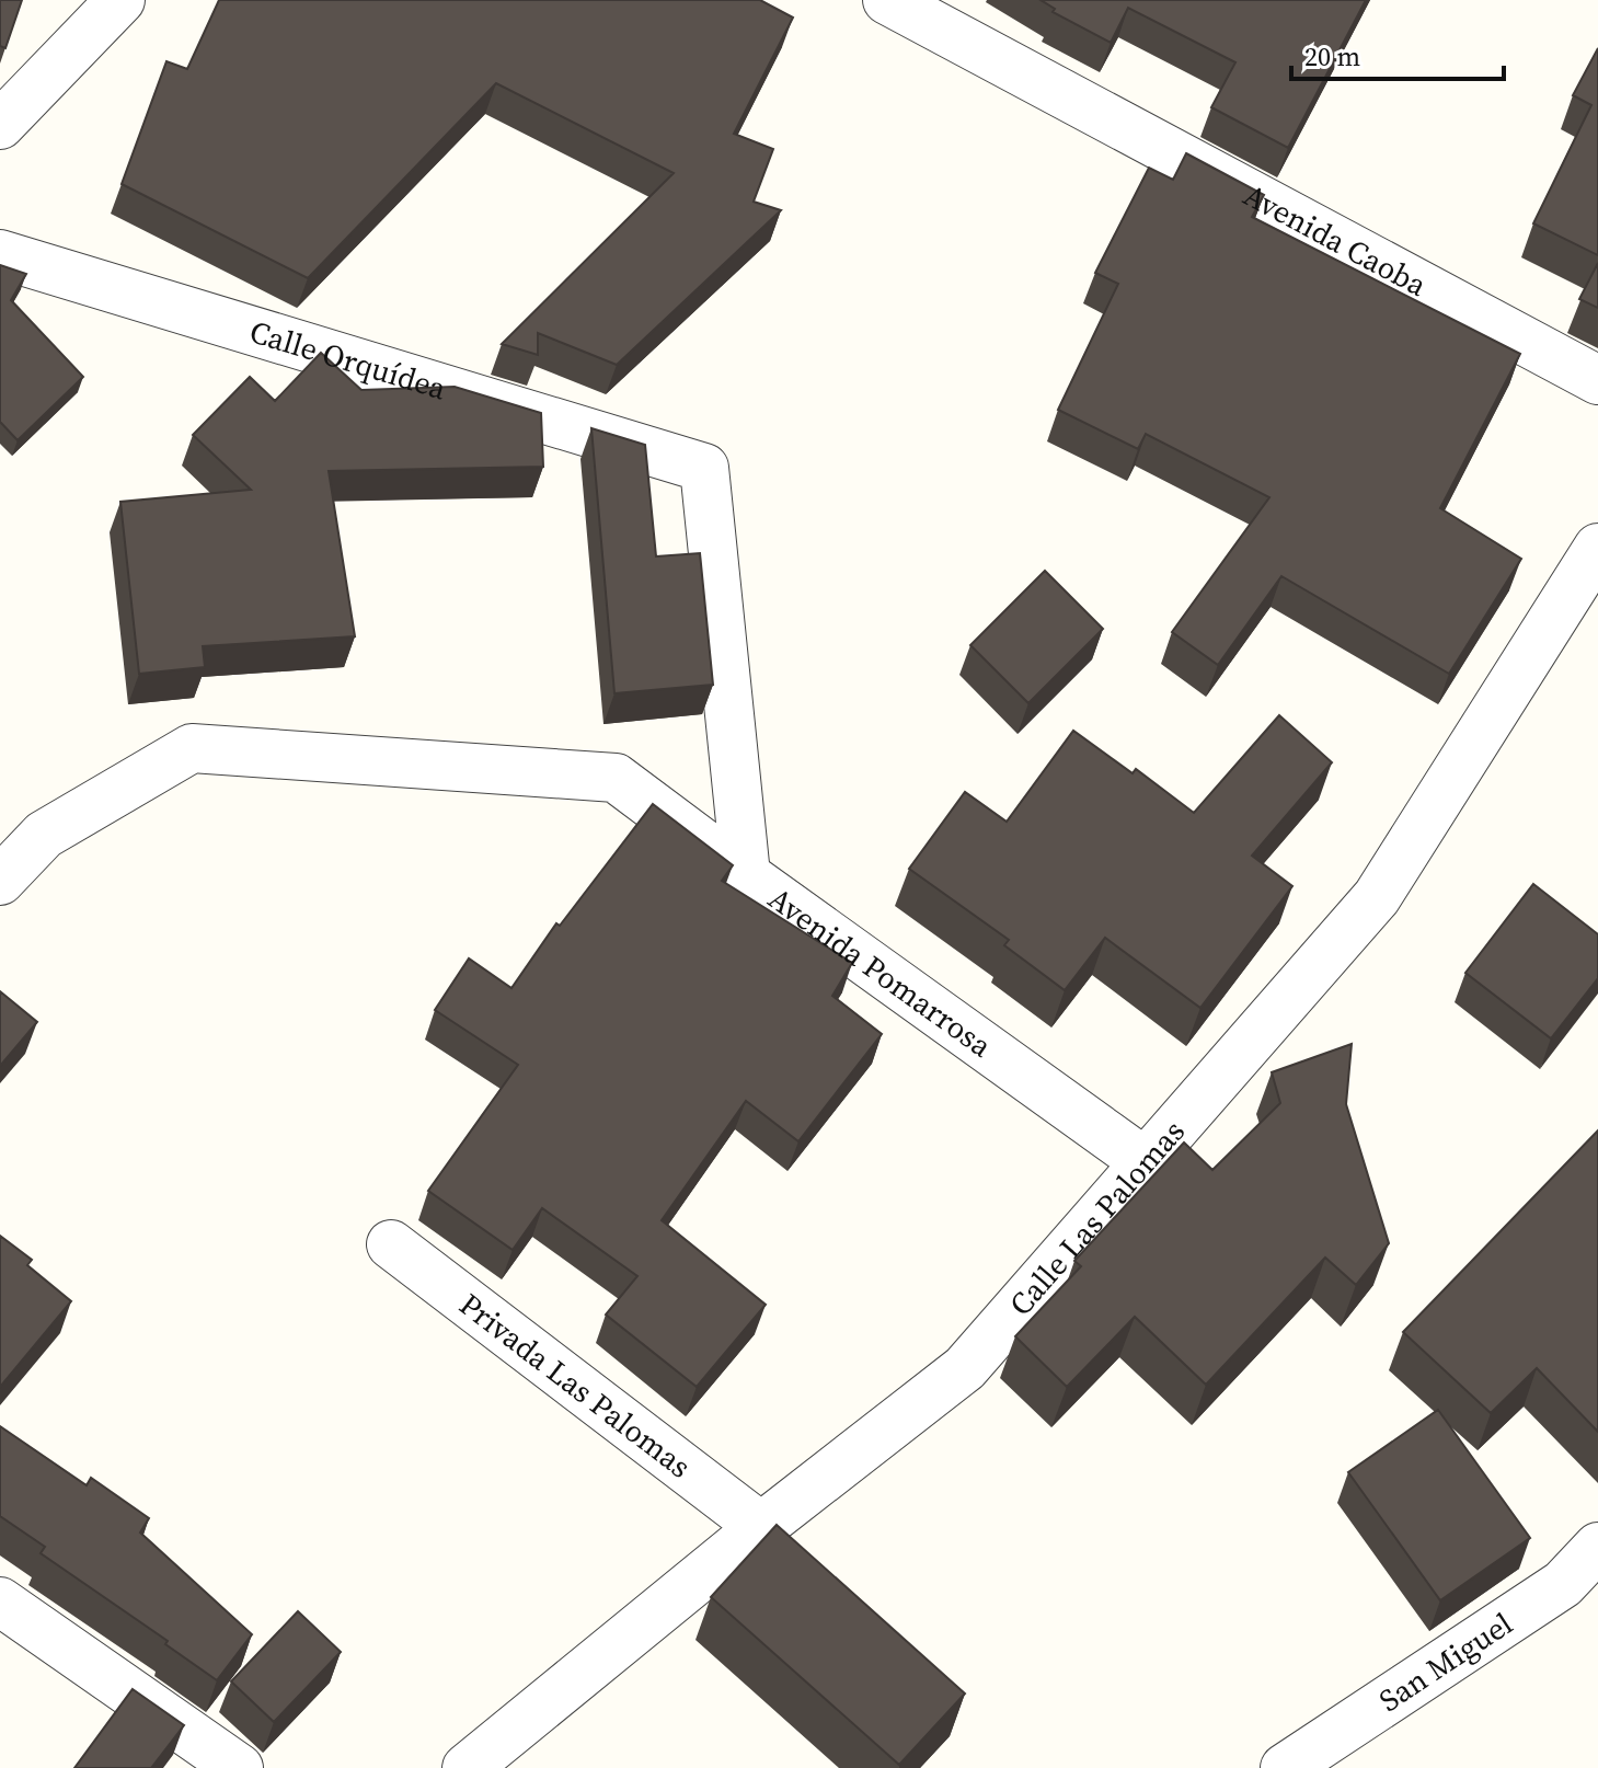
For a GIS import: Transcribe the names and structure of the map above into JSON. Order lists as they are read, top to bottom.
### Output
{
  "streets": {
    "street": [
      "Avenida Caoba",
      "Calle Orquídea",
      "Avenida Pomarrosa",
      "Calle Las Palomas",
      "Privada Las Palomas",
      "San Miguel"
    ]
  },
  "crossings": [
    ["Calle Orquídea", "Avenida Pomarrosa"],
    ["Avenida Pomarrosa", "Calle Las Palomas"],
    ["Calle Las Palomas", "Privada Las Palomas"]
  ],
  "scale_bar": "20 m"
}
